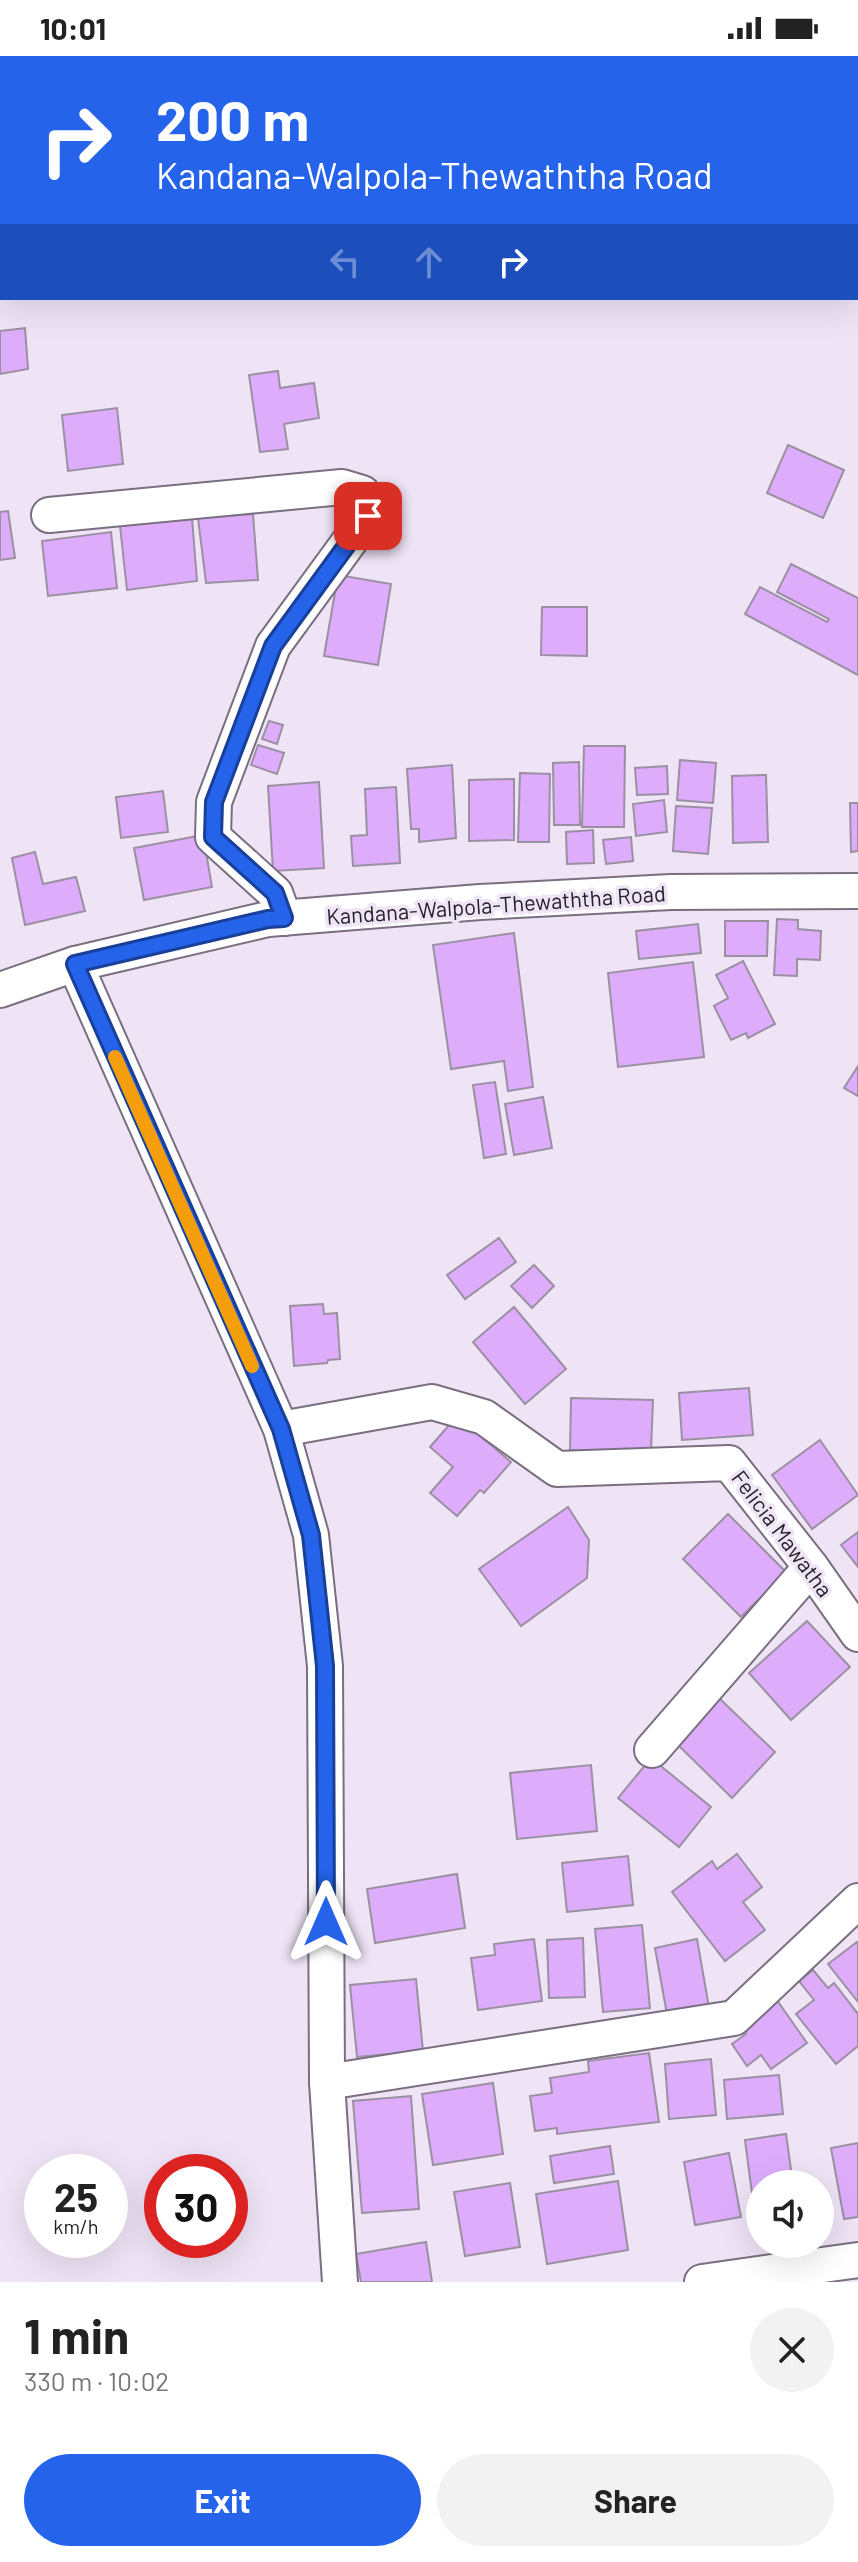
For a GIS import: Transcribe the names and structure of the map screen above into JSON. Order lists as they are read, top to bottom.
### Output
{
  "streets": {
    "street": ["Kandana-Walpola-Thewaththa Road", "Felicia Mawatha"]
  },
  "page": {
    "status": "10:01",
    "turn": ["200 m", "Kandana-Walpola-Thewaththa Road"],
    "speed": "25 km/h",
    "limit": "30",
    "heading": ["1 min", "330 m · 10:02"],
    "buttons": ["Exit", "Share"]
  }
}
